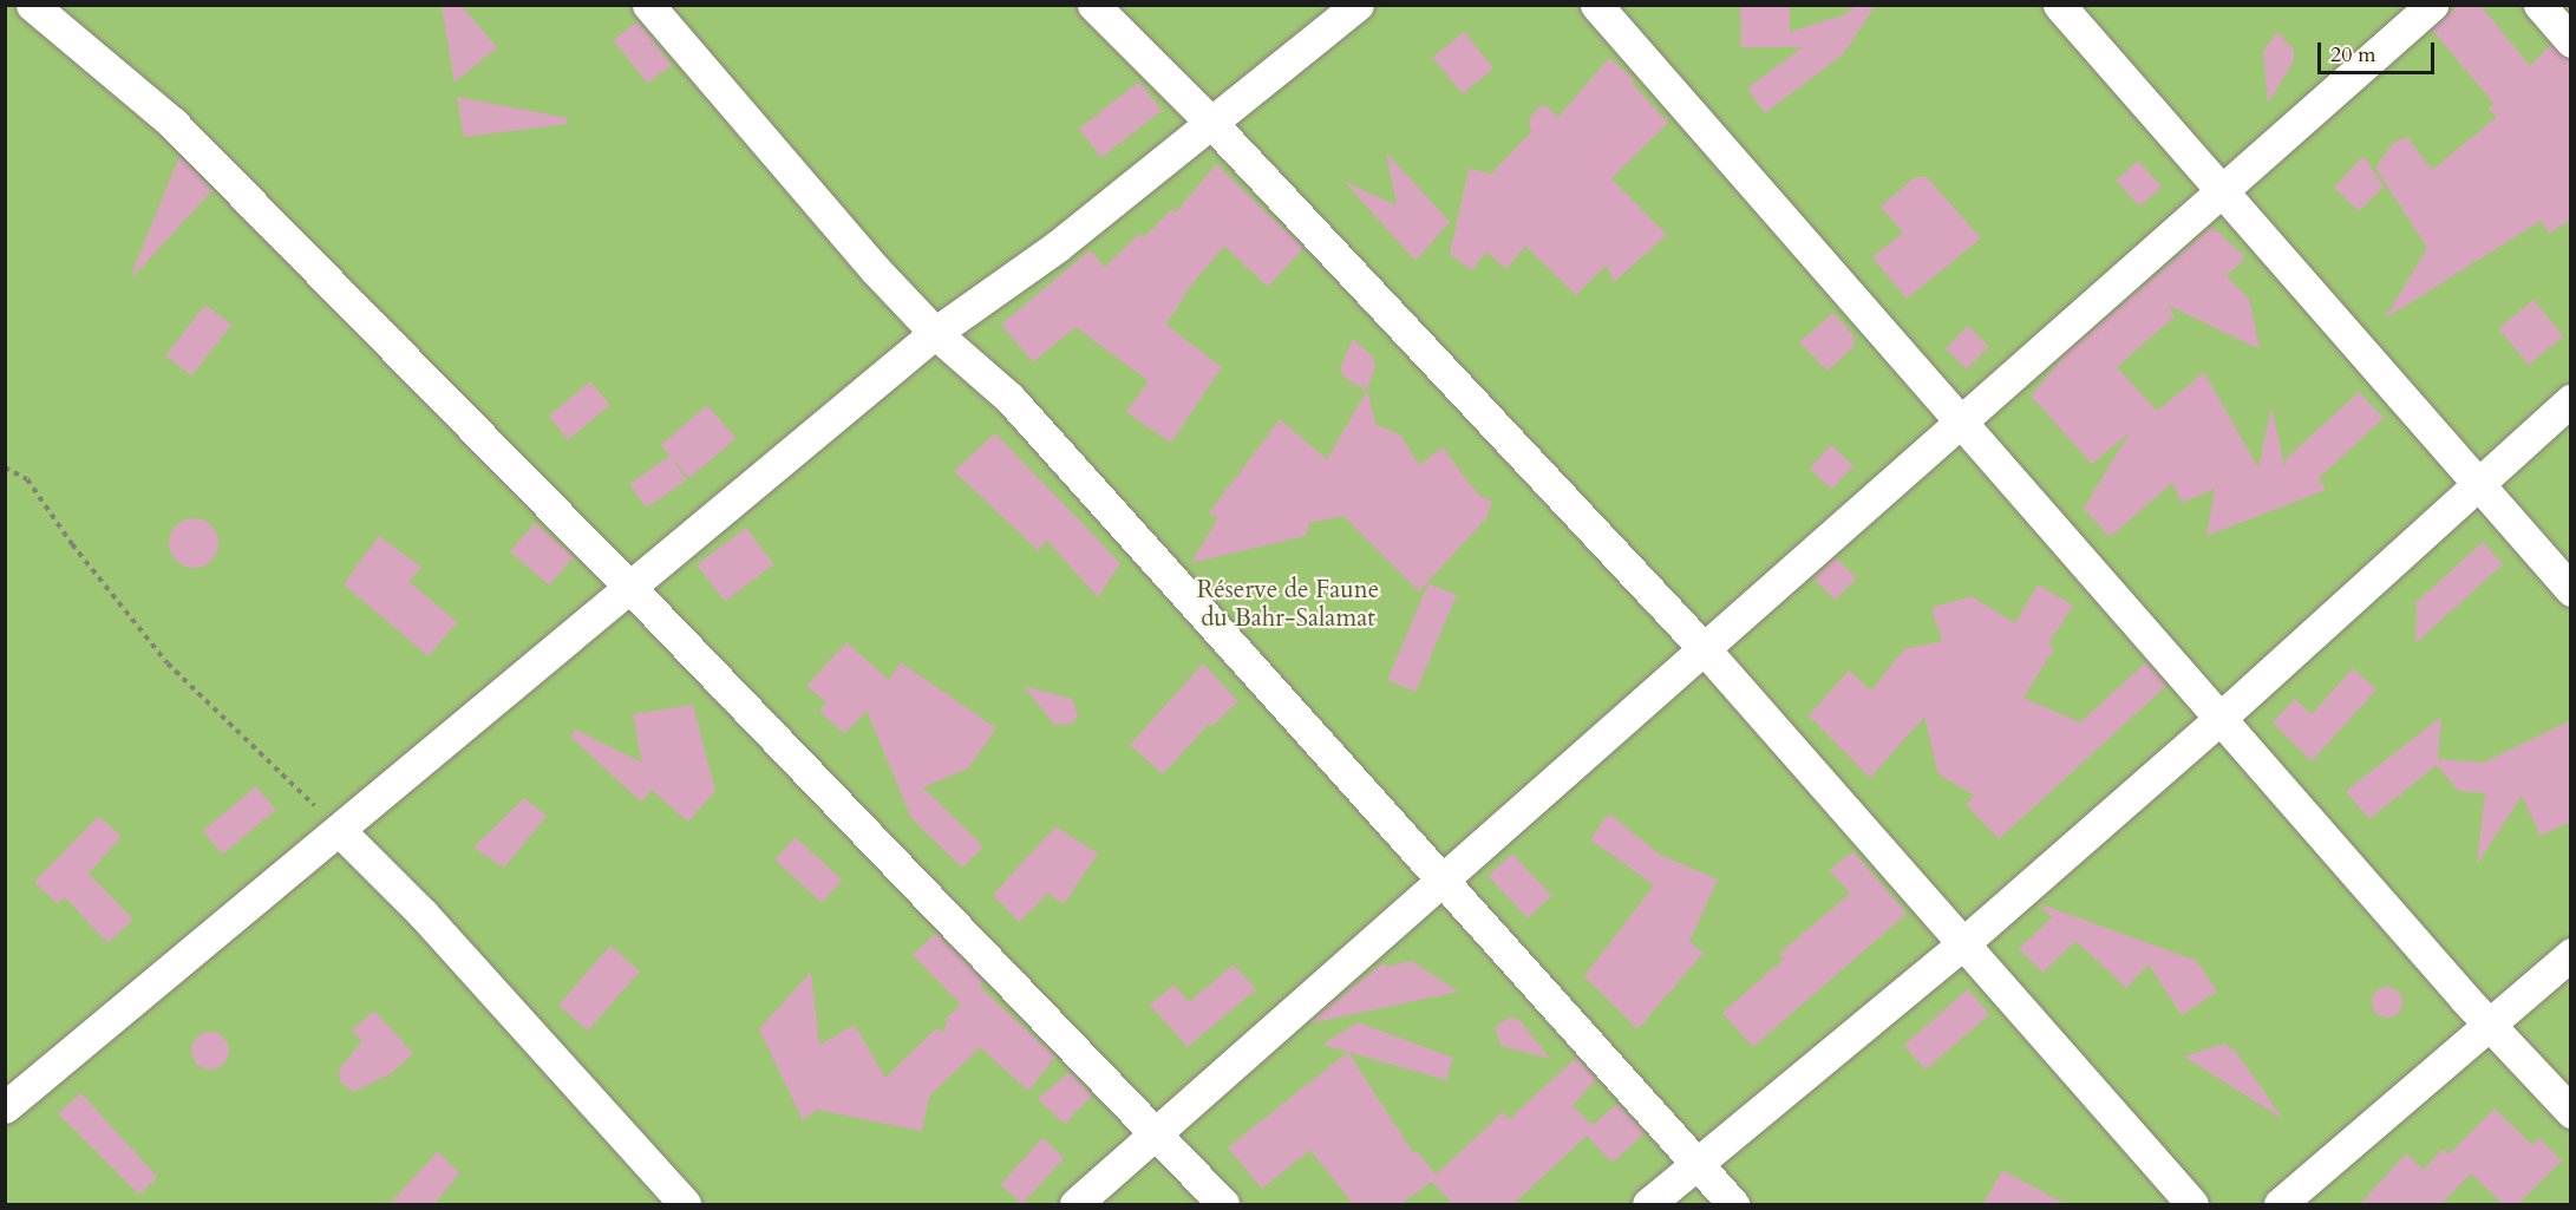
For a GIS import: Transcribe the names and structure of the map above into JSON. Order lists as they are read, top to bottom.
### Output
{
  "parks": ["Réserve de Faune du Bahr-Salamat"],
  "scale_bar": "20 m"
}
